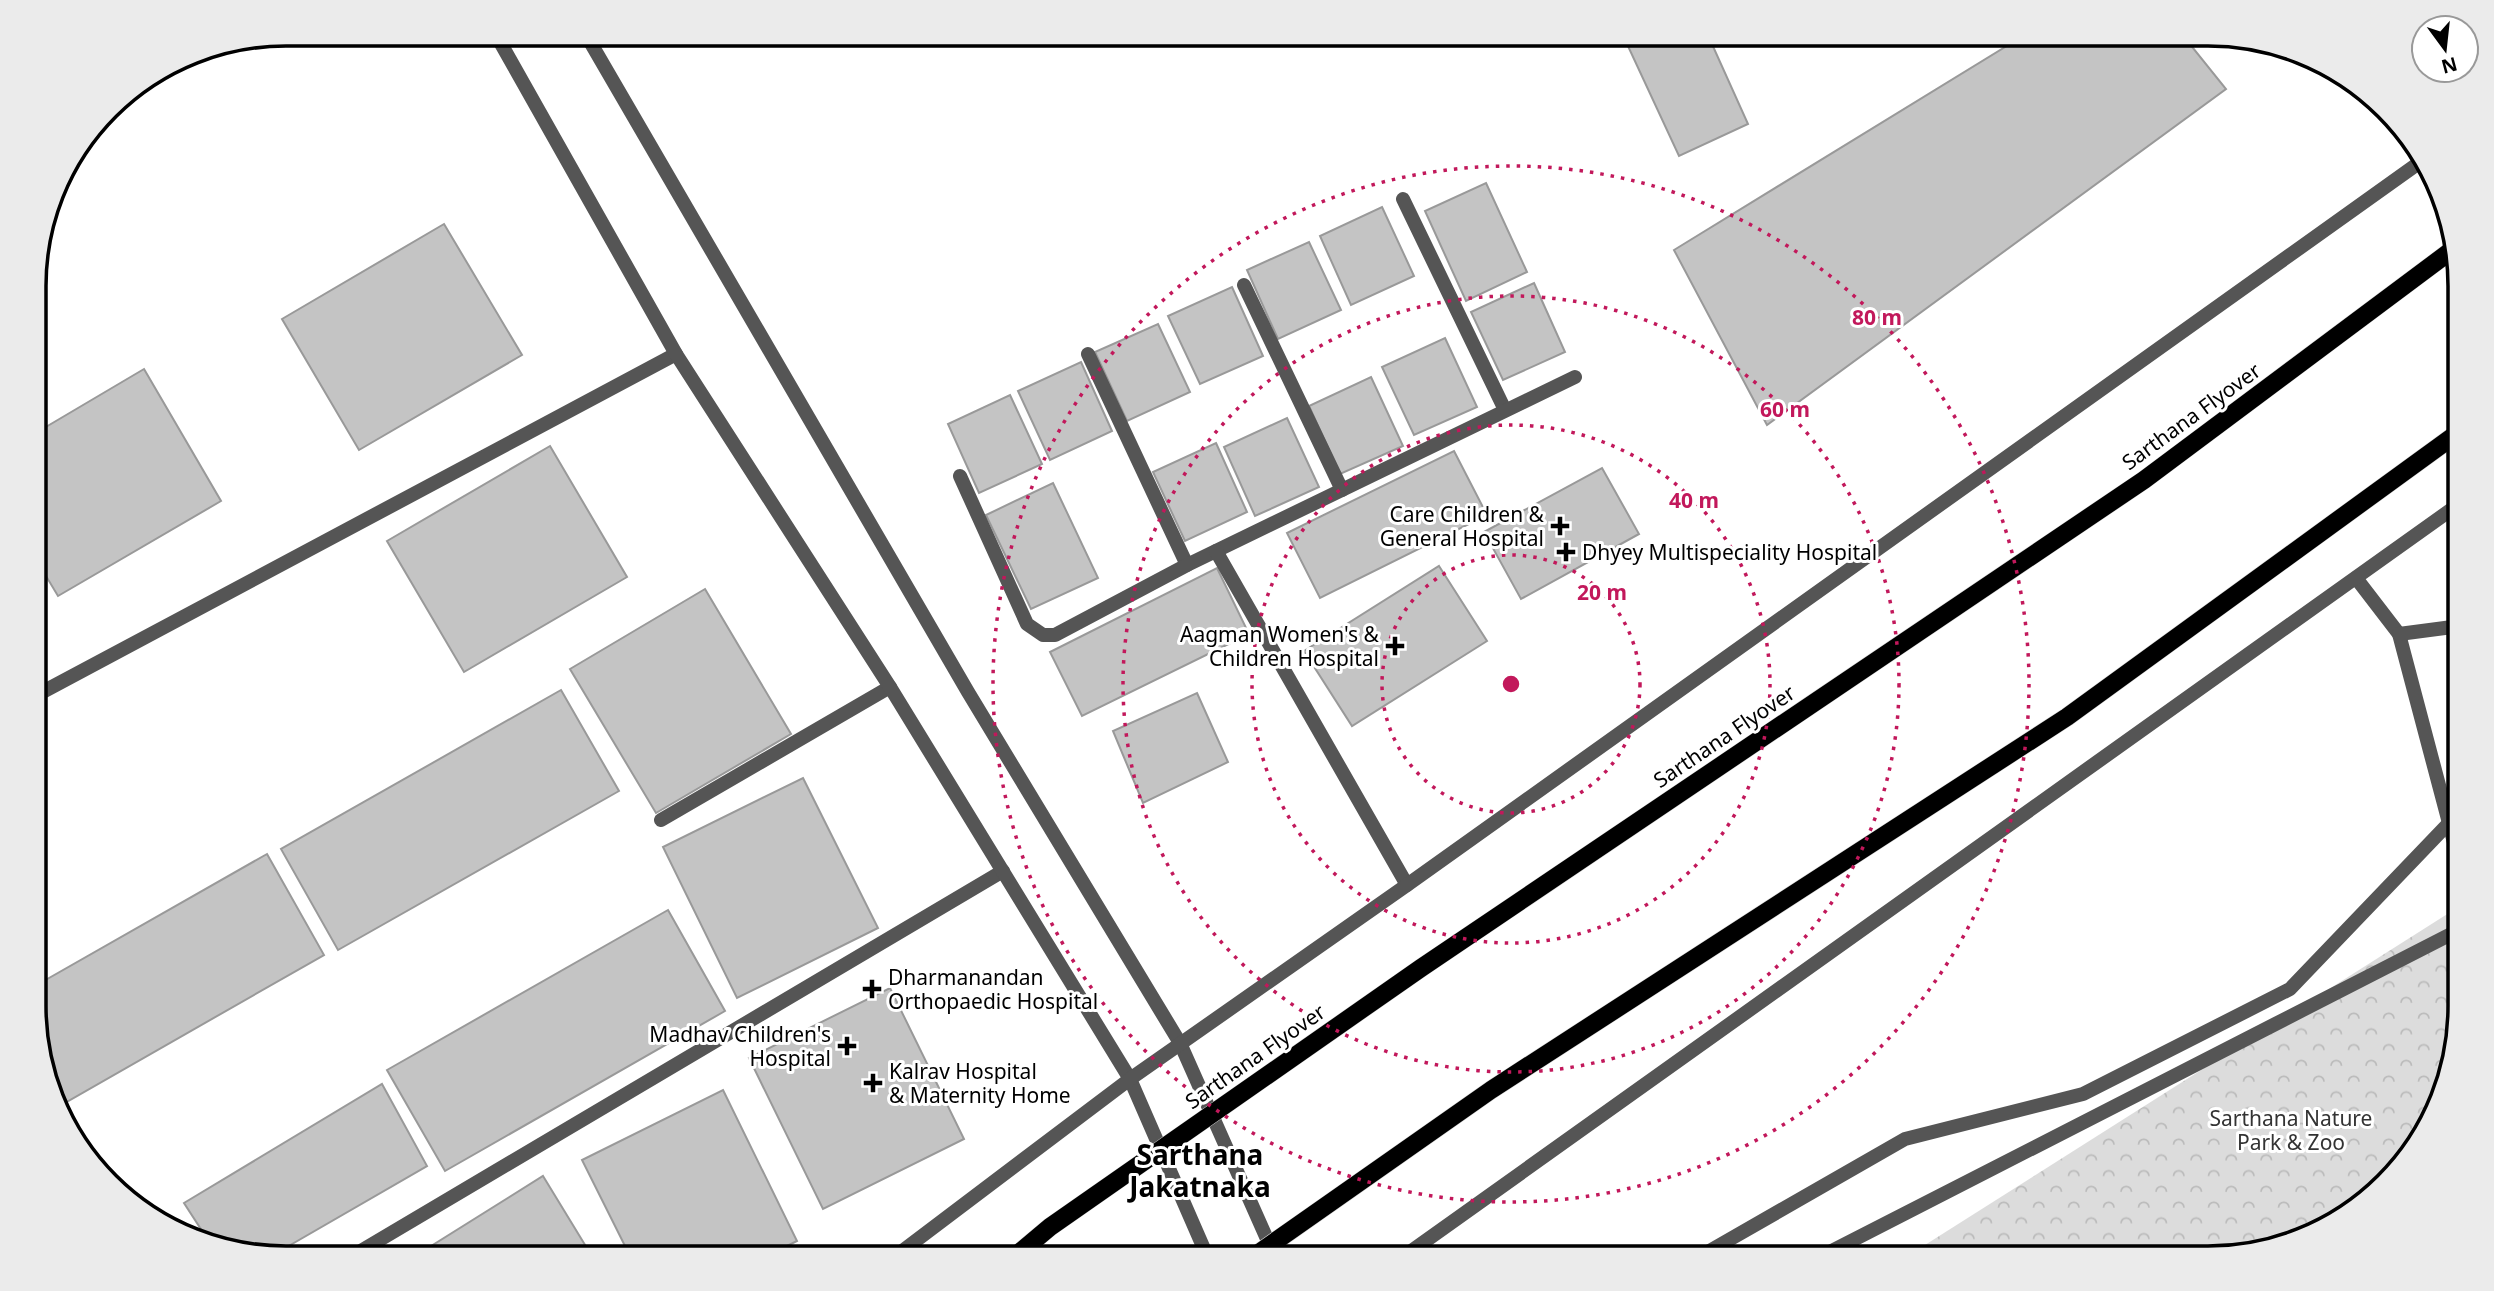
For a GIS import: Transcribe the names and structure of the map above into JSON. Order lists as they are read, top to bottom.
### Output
{
  "streets": {
    "main road": ["Sarthana Flyover"]
  },
  "districts": ["Sarthana Jakatnaka"],
  "parks": ["Sarthana Nature Park & Zoo"],
  "places": {
    "health": [
      "Care Children & General Hospital",
      "Dhyey Multispeciality Hospital",
      "Aagman Women's & Children Hospital",
      "Dharmanandan Orthopaedic Hospital",
      "Madhav Children's Hospital",
      "Kalrav Hospital & Maternity Home"
    ]
  },
  "north": "bottom",
  "rings": [
    "80 m",
    "60 m",
    "40 m",
    "20 m"
  ]
}
